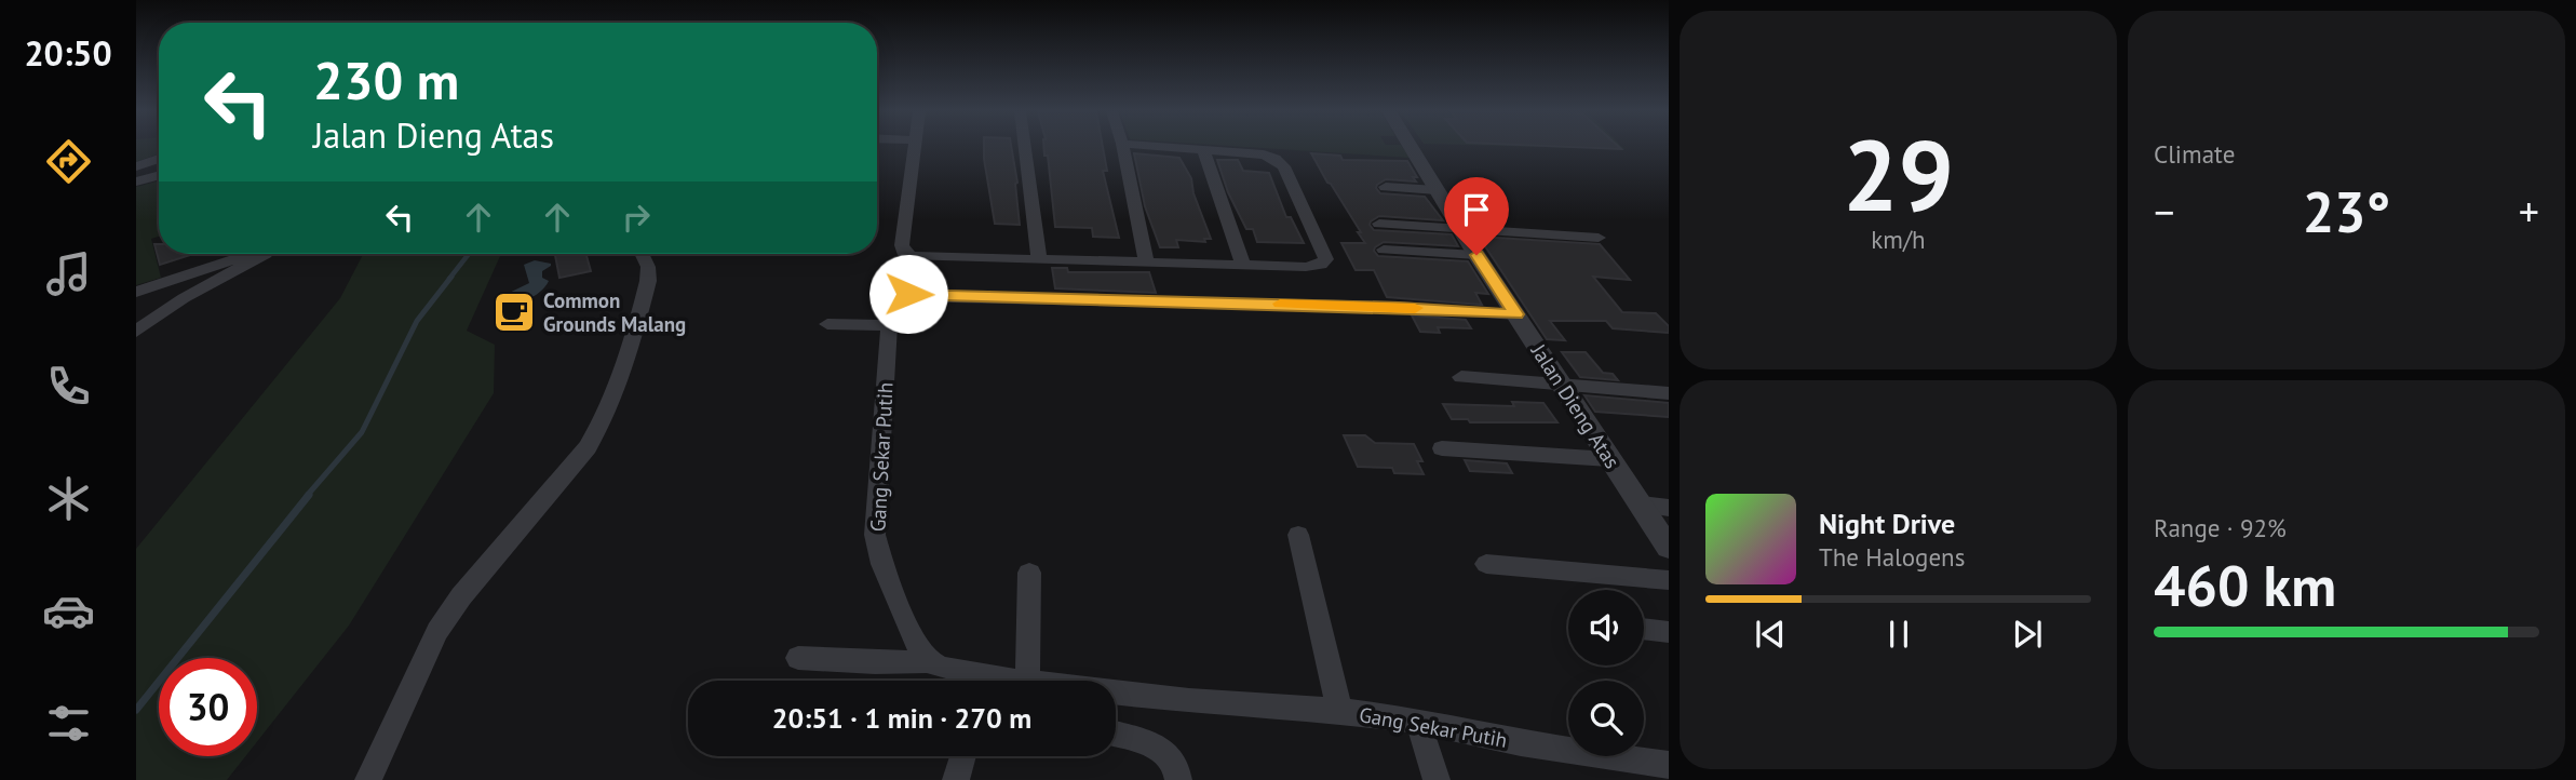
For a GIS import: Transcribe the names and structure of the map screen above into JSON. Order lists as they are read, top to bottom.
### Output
{
  "streets": {
    "street": ["Jalan Dieng Atas", "Gang Sekar Putih"]
  },
  "crossings": [
    ["Jalan Dieng Atas", "Gang Sekar Putih"]
  ],
  "places": {
    "cafe": ["Common Grounds Malang"]
  },
  "page": {
    "tabs": "20:50",
    "tile": [
      ["29", "km/h"],
      "Climate",
      ["Range · 92%", "460 km"]
    ],
    "turn": ["230 m", "Jalan Dieng Atas"],
    "heat": ["−", "23°", "+"],
    "song": ["Night Drive", "The Halogens"],
    "limit": "30",
    "trip": "20:51 · 1 min · 270 m"
  }
}
